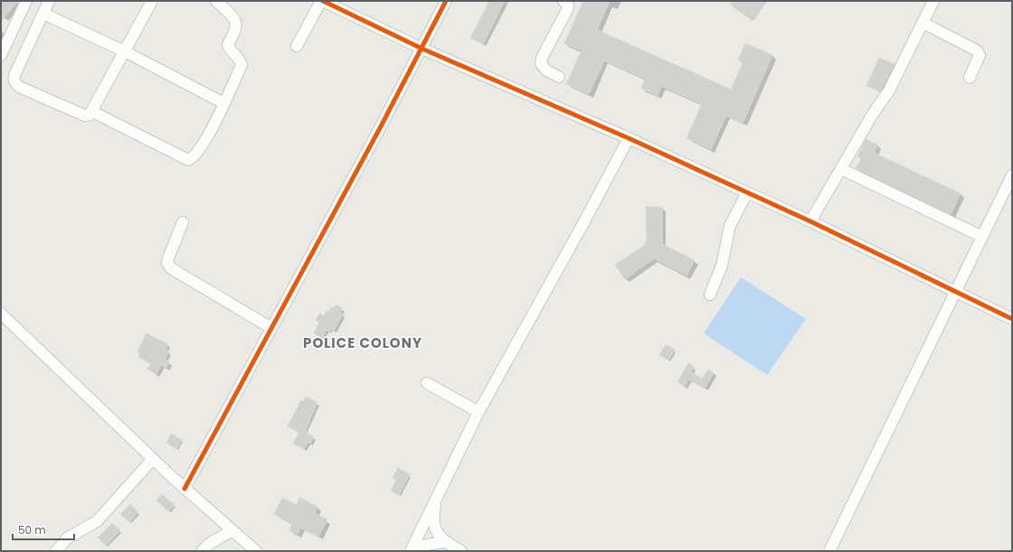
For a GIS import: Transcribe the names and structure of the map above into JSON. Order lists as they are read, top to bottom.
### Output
{
  "districts": ["POLICE COLONY"],
  "scale_bar": "50 m"
}
